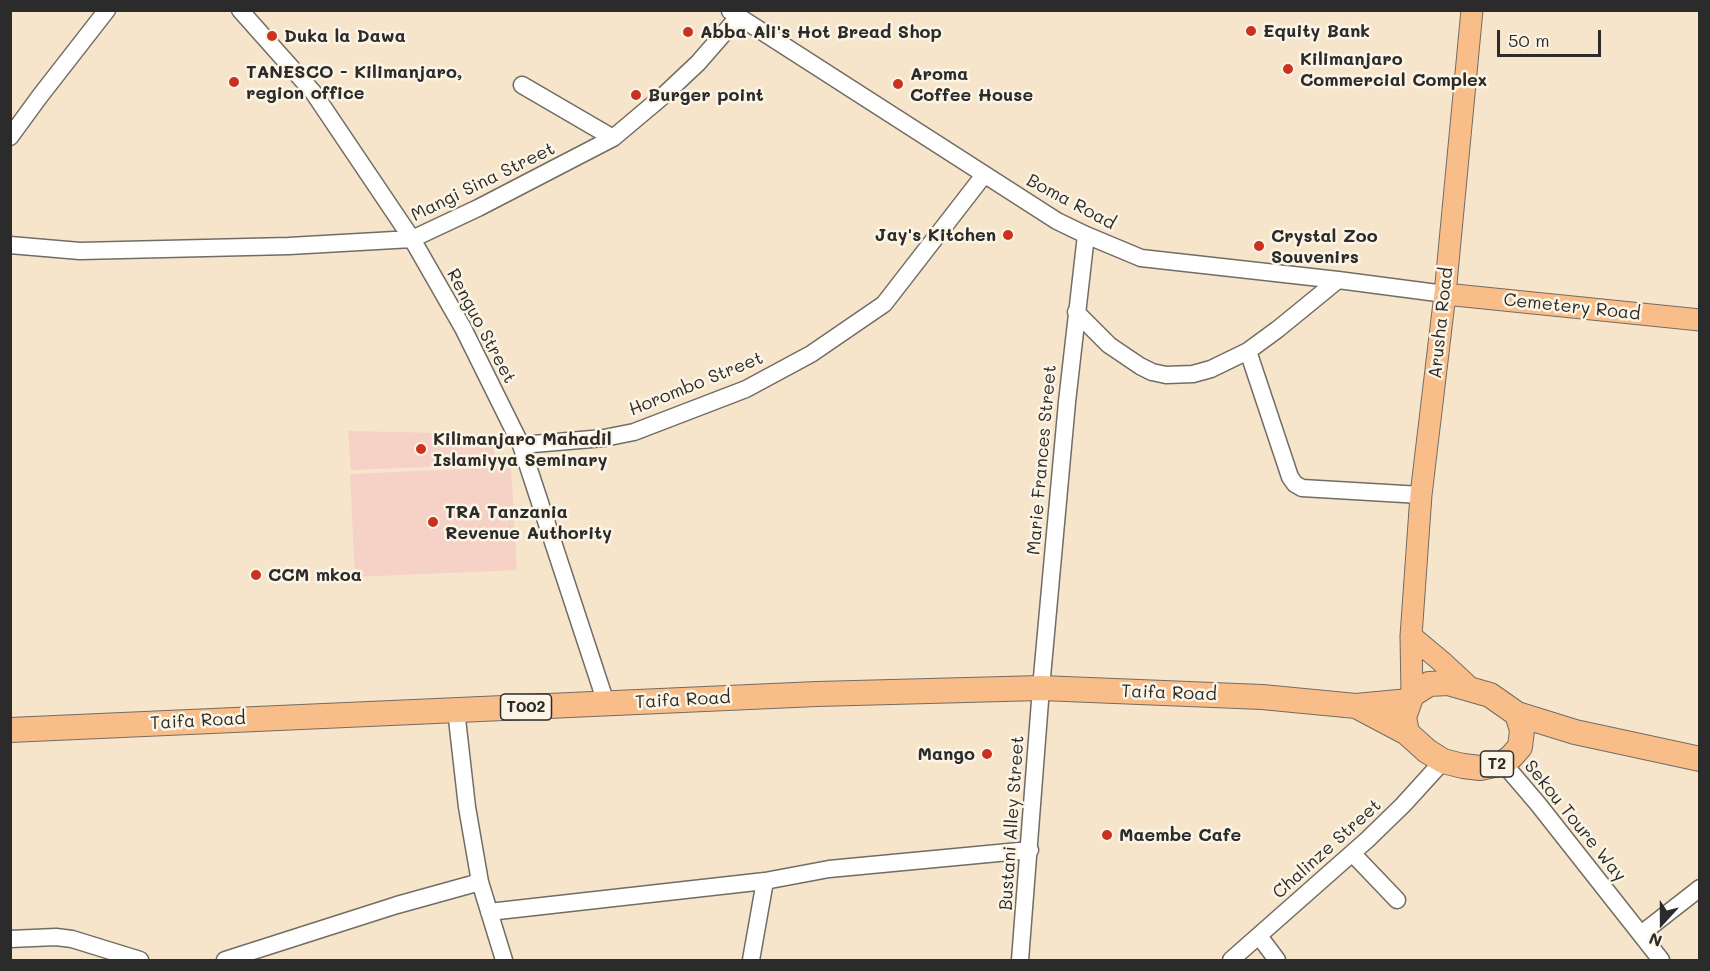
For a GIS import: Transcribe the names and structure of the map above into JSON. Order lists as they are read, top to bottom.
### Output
{
  "streets": {
    "highway": ["Taifa Road", "T002", "T2"],
    "main road": ["Cemetery Road", "Arusha Road"],
    "street": [
      "Mangi Sina Street",
      "Boma Road",
      "Renguo Street",
      "Horombo Street",
      "Marie Frances Street",
      "Sekou Toure Way",
      "Bustani Alley Street",
      "Chalinze Street"
    ]
  },
  "crossings": [
    ["Mangi Sina Street", "Boma Road"],
    ["Mangi Sina Street", "Renguo Street"],
    ["Boma Road", "Cemetery Road"],
    ["Boma Road", "Arusha Road"],
    ["Boma Road", "Horombo Street"],
    ["Boma Road", "Marie Frances Street"],
    ["Cemetery Road", "Arusha Road"],
    ["Arusha Road", "Taifa Road"],
    ["Arusha Road", "T2"],
    ["Arusha Road", "Sekou Toure Way"],
    ["Arusha Road", "Chalinze Street"],
    ["Renguo Street", "Horombo Street"],
    ["Renguo Street", "Taifa Road"],
    ["Marie Frances Street", "Taifa Road"],
    ["Marie Frances Street", "Bustani Alley Street"],
    ["Taifa Road", "T2"],
    ["Taifa Road", "Sekou Toure Way"],
    ["Taifa Road", "Bustani Alley Street"],
    ["Taifa Road", "Chalinze Street"],
    ["T2", "Sekou Toure Way"],
    ["T2", "Chalinze Street"],
    ["Sekou Toure Way", "Chalinze Street"]
  ],
  "places": [
    "Equity Bank",
    "Abba Ali's Hot Bread Shop",
    "Duka la Dawa",
    "Kilimanjaro Commercial Complex",
    "TANESCO - Kilimanjaro, region office",
    "Aroma Coffee House",
    "Burger point",
    "Jay's Kitchen",
    "Crystal Zoo Souvenirs",
    "Kilimanjaro Mahadil Islamiyya Seminary",
    "TRA Tanzania Revenue Authority",
    "CCM mkoa",
    "Mango",
    "Maembe Cafe"
  ],
  "scale_bar": "50 m",
  "north": "bottom"
}
